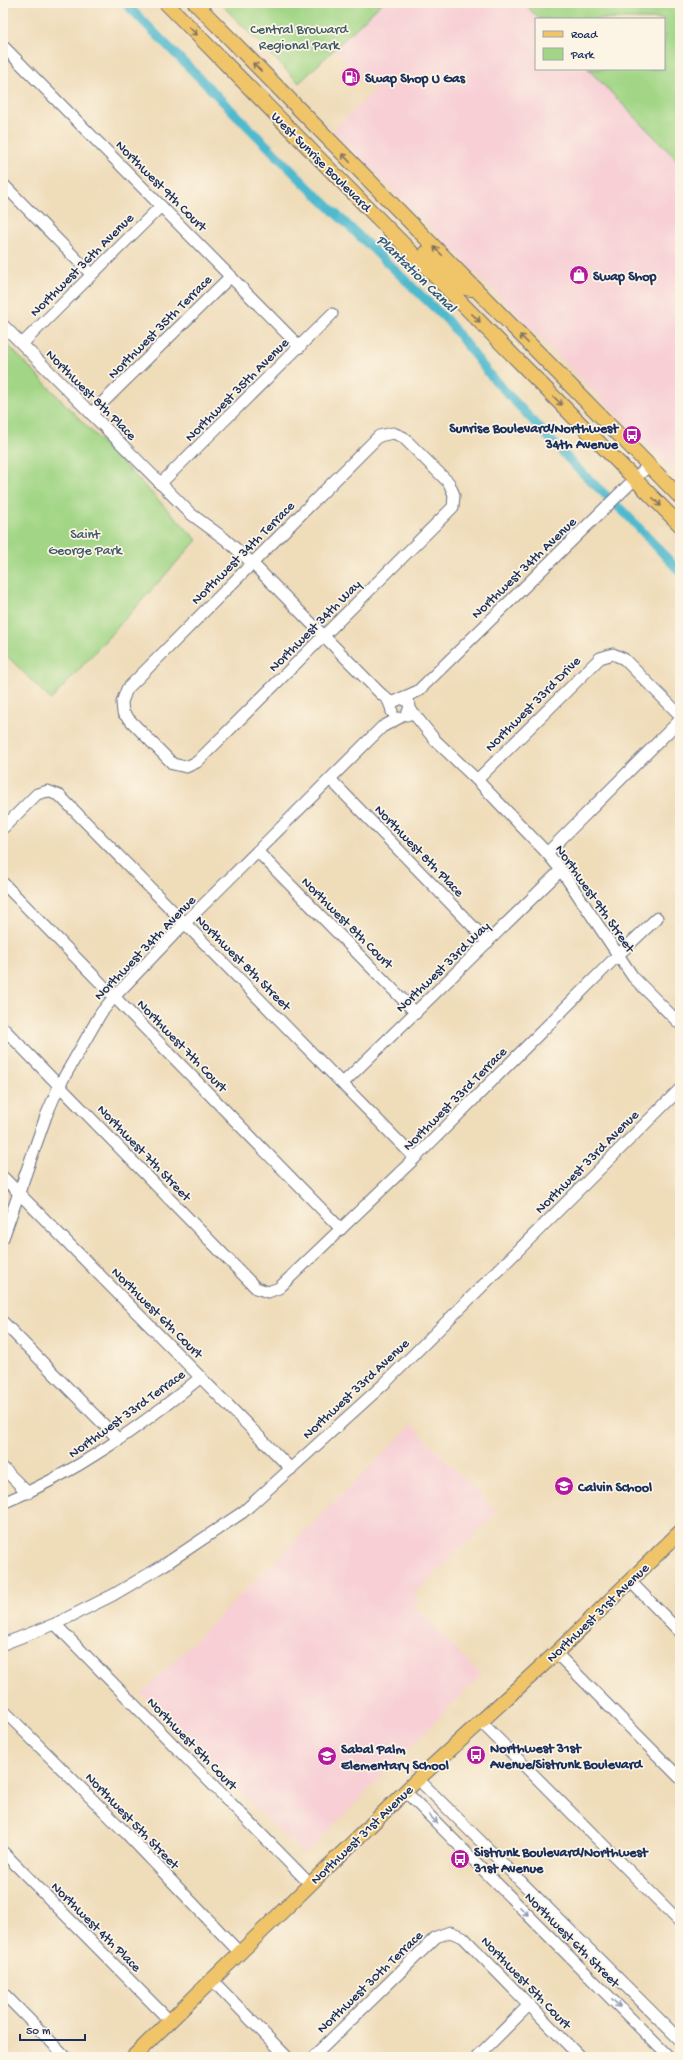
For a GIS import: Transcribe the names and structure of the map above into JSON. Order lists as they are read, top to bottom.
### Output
{
  "streets": {
    "main road": ["West Sunrise Boulevard", "Northwest 31st Avenue"],
    "street": [
      "Northwest 9th Court",
      "Northwest 36th Avenue",
      "Northwest 35th Terrace",
      "Northwest 35th Avenue",
      "Northwest 8th Place",
      "Northwest 34th Terrace",
      "Northwest 34th Avenue",
      "Northwest 34th Way",
      "Northwest 33rd Drive",
      "Northwest 9th Street",
      "Northwest 8th Court",
      "Northwest 8th Street",
      "Northwest 33rd Way",
      "Northwest 7th Court",
      "Northwest 33rd Terrace",
      "Northwest 7th Street",
      "Northwest 33rd Avenue",
      "Northwest 6th Court",
      "Northwest 5th Court",
      "Northwest 5th Street",
      "Northwest 4th Place",
      "Northwest 6th Street",
      "Northwest 30th Terrace"
    ]
  },
  "crossings": [
    ["West Sunrise Boulevard", "Northwest 34th Avenue"],
    ["Northwest 9th Court", "Northwest 36th Avenue"],
    ["Northwest 9th Court", "Northwest 35th Terrace"],
    ["Northwest 9th Court", "Northwest 35th Avenue"],
    ["Northwest 36th Avenue", "Northwest 8th Place"],
    ["Northwest 35th Terrace", "Northwest 8th Place"],
    ["Northwest 35th Avenue", "Northwest 8th Place"],
    ["Northwest 35th Avenue", "Northwest 9th Street"],
    ["Northwest 8th Place", "Northwest 34th Avenue"],
    ["Northwest 8th Place", "Northwest 9th Street"],
    ["Northwest 8th Place", "Northwest 33rd Way"],
    ["Northwest 34th Terrace", "Northwest 34th Way"],
    ["Northwest 34th Terrace", "Northwest 9th Street"],
    ["Northwest 34th Avenue", "Northwest 9th Street"],
    ["Northwest 34th Avenue", "Northwest 8th Court"],
    ["Northwest 34th Avenue", "Northwest 8th Street"],
    ["Northwest 34th Avenue", "Northwest 7th Court"],
    ["Northwest 34th Avenue", "Northwest 7th Street"],
    ["Northwest 34th Avenue", "Northwest 6th Court"],
    ["Northwest 34th Way", "Northwest 9th Street"],
    ["Northwest 33rd Drive", "Northwest 9th Street"],
    ["Northwest 9th Street", "Northwest 33rd Way"],
    ["Northwest 9th Street", "Northwest 33rd Terrace"],
    ["Northwest 8th Court", "Northwest 33rd Way"],
    ["Northwest 8th Street", "Northwest 33rd Way"],
    ["Northwest 8th Street", "Northwest 33rd Terrace"],
    ["Northwest 7th Court", "Northwest 33rd Terrace"],
    ["Northwest 33rd Terrace", "Northwest 7th Street"],
    ["Northwest 33rd Terrace", "Northwest 6th Court"],
    ["Northwest 33rd Avenue", "Northwest 6th Court"],
    ["Northwest 33rd Avenue", "Northwest 5th Court"],
    ["Northwest 31st Avenue", "Northwest 5th Court"],
    ["Northwest 31st Avenue", "Northwest 5th Street"],
    ["Northwest 31st Avenue", "Northwest 4th Place"],
    ["Northwest 31st Avenue", "Northwest 6th Street"],
    ["Northwest 5th Court", "Northwest 30th Terrace"]
  ],
  "water": ["Plantation Canal"],
  "parks": ["Central Broward Regional Park", "Saint George Park"],
  "places": {
    "fuel station": ["Swap Shop U Gas"],
    "shop": ["Swap Shop"],
    "bus stop": ["Sunrise Boulevard/Northwest 34th Avenue", "Northwest 31st Avenue/Sistrunk Boulevard", "Sistrunk Boulevard/Northwest 31st Avenue"],
    "school or university": ["Calvin School", "Sabal Palm Elementary School"]
  },
  "legend": ["Road", "Park"],
  "scale_bar": "50 m"
}
